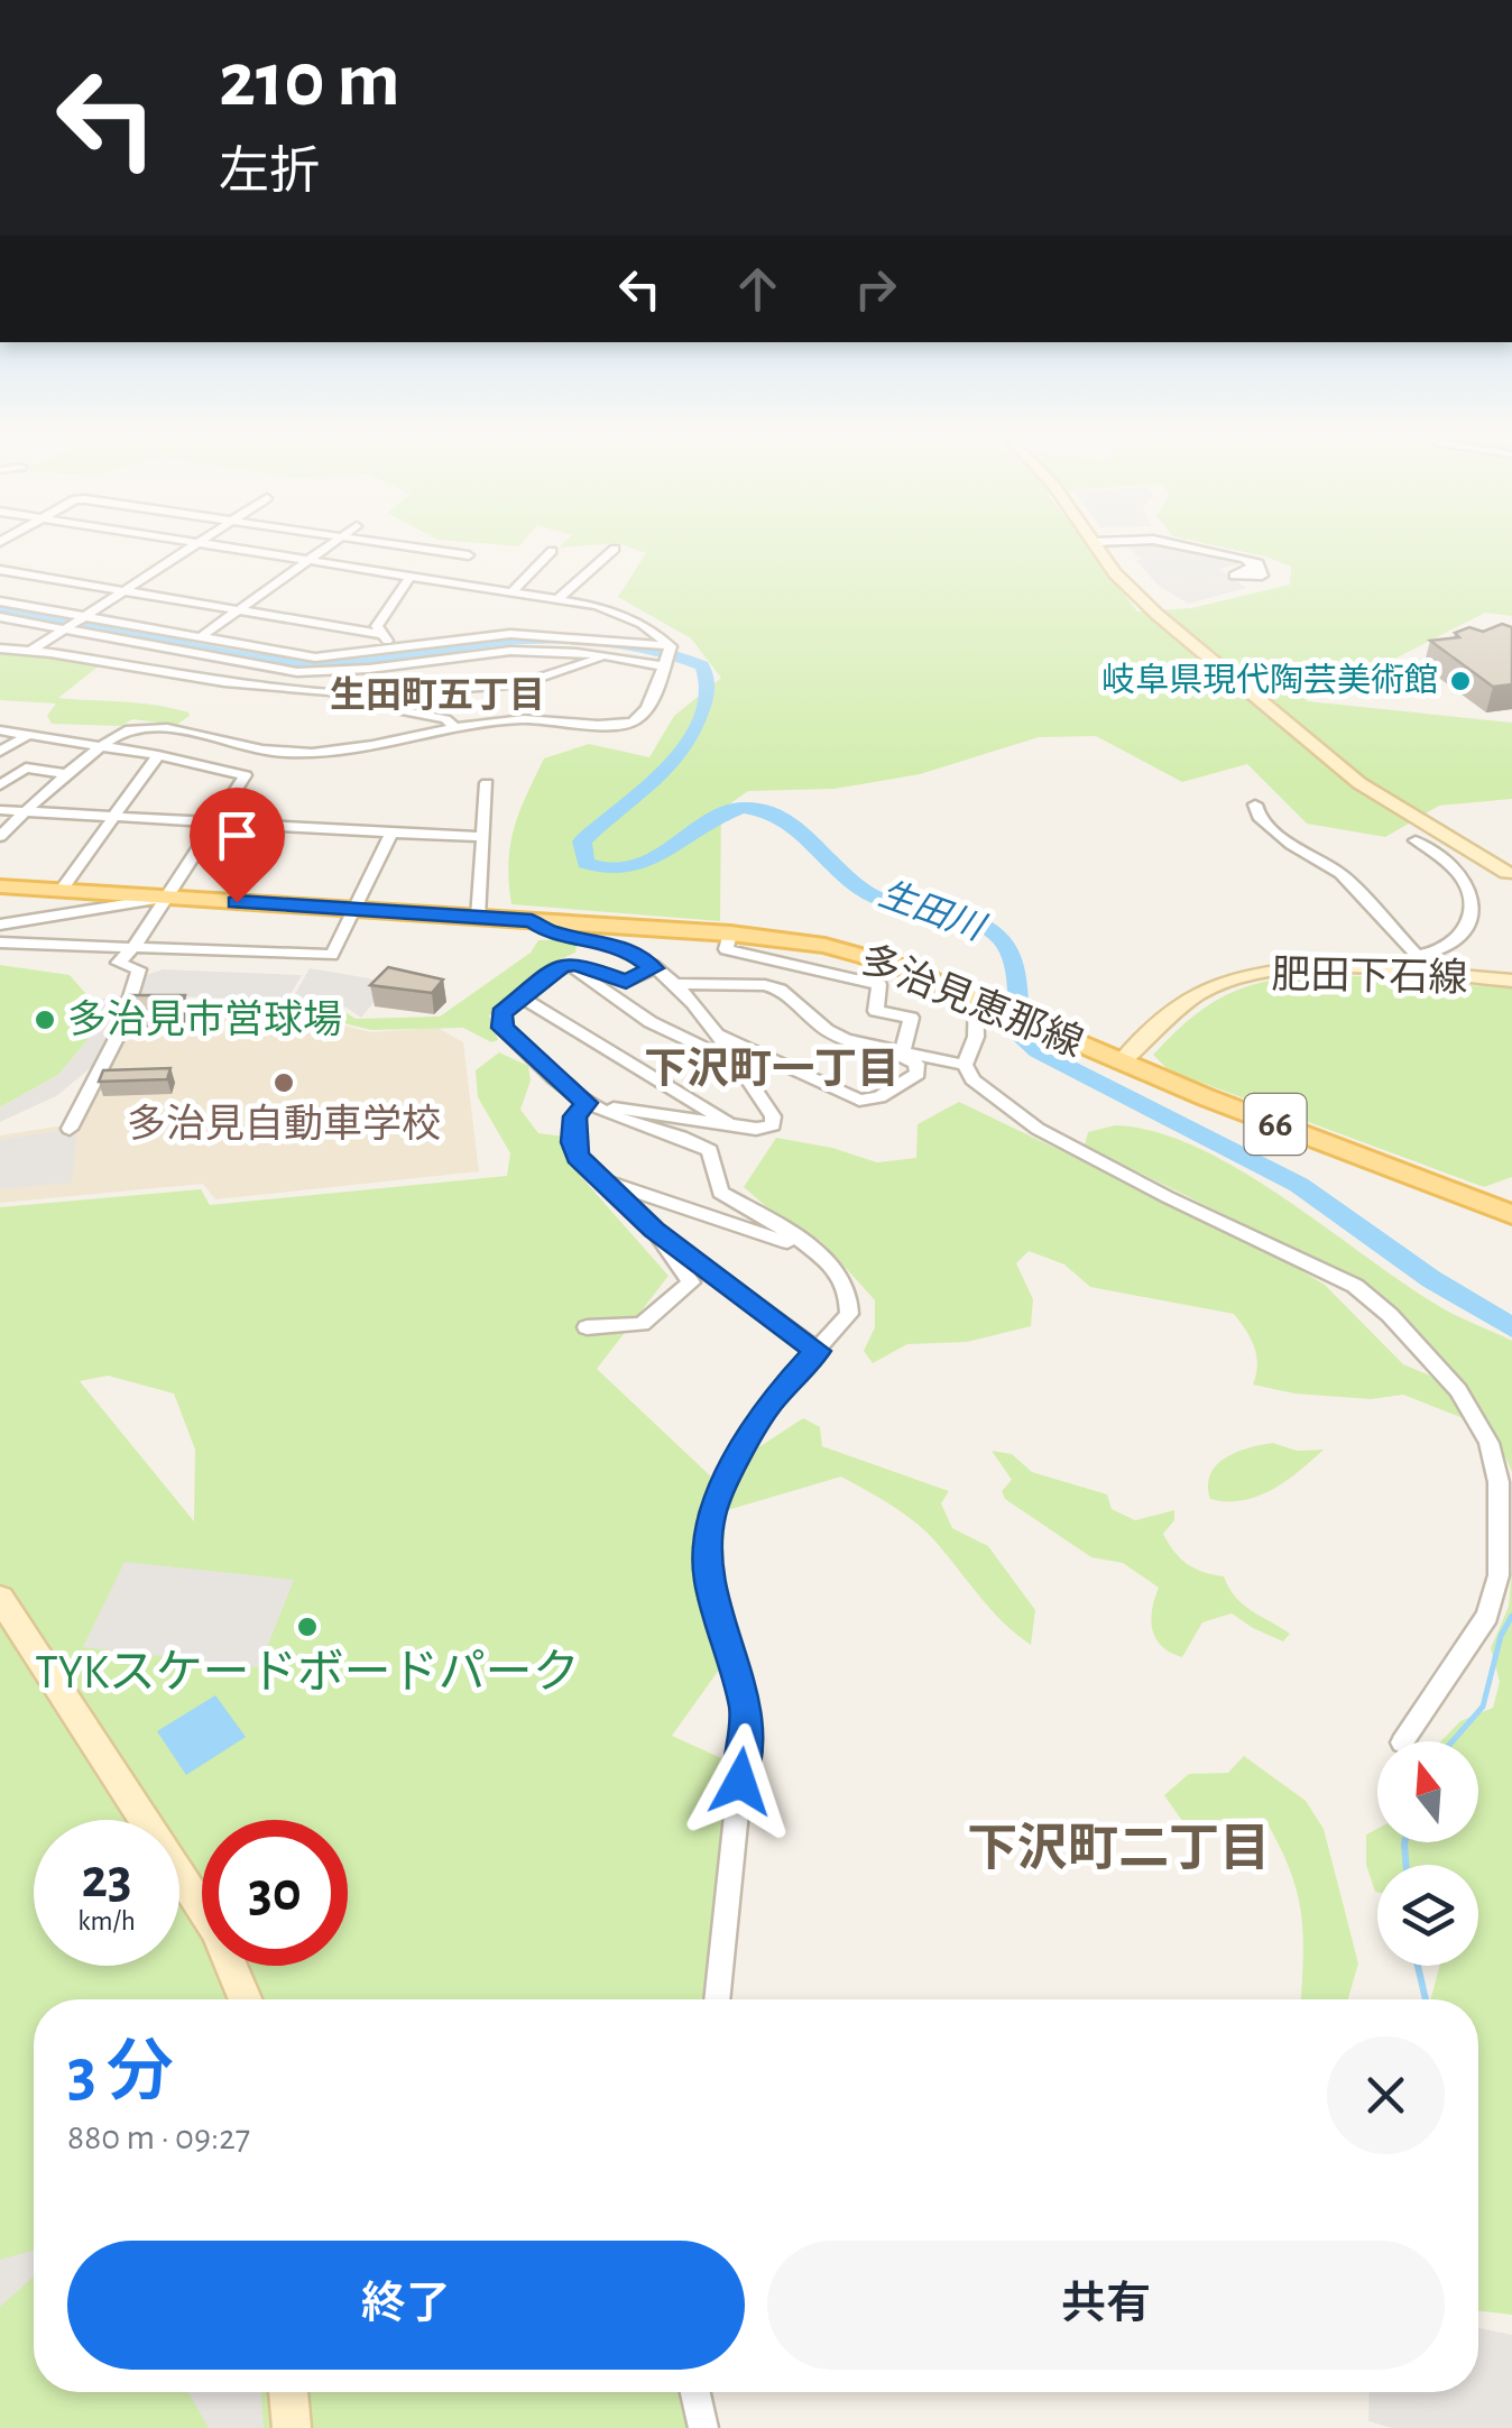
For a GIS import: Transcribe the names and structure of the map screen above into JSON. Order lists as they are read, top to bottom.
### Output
{
  "streets": {
    "main road": ["多治見恵那線", "66"],
    "street": ["肥田下石線"]
  },
  "crossings": [
    ["肥田下石線", "多治見恵那線"]
  ],
  "districts": ["生田町五丁目", "下沢町一丁目", "下沢町二丁目"],
  "water": ["生田川"],
  "places": [
    "岐阜県現代陶芸美術館",
    "多治見市営球場",
    "多治見自動車学校",
    "TYKスケードボードパーク"
  ],
  "north": "top",
  "page": {
    "turn": ["210 m", "左折"],
    "speed": "23 km/h",
    "limit": "30",
    "heading": ["3 分", "880 m · 09:27"],
    "buttons": ["終了", "共有"]
  }
}
